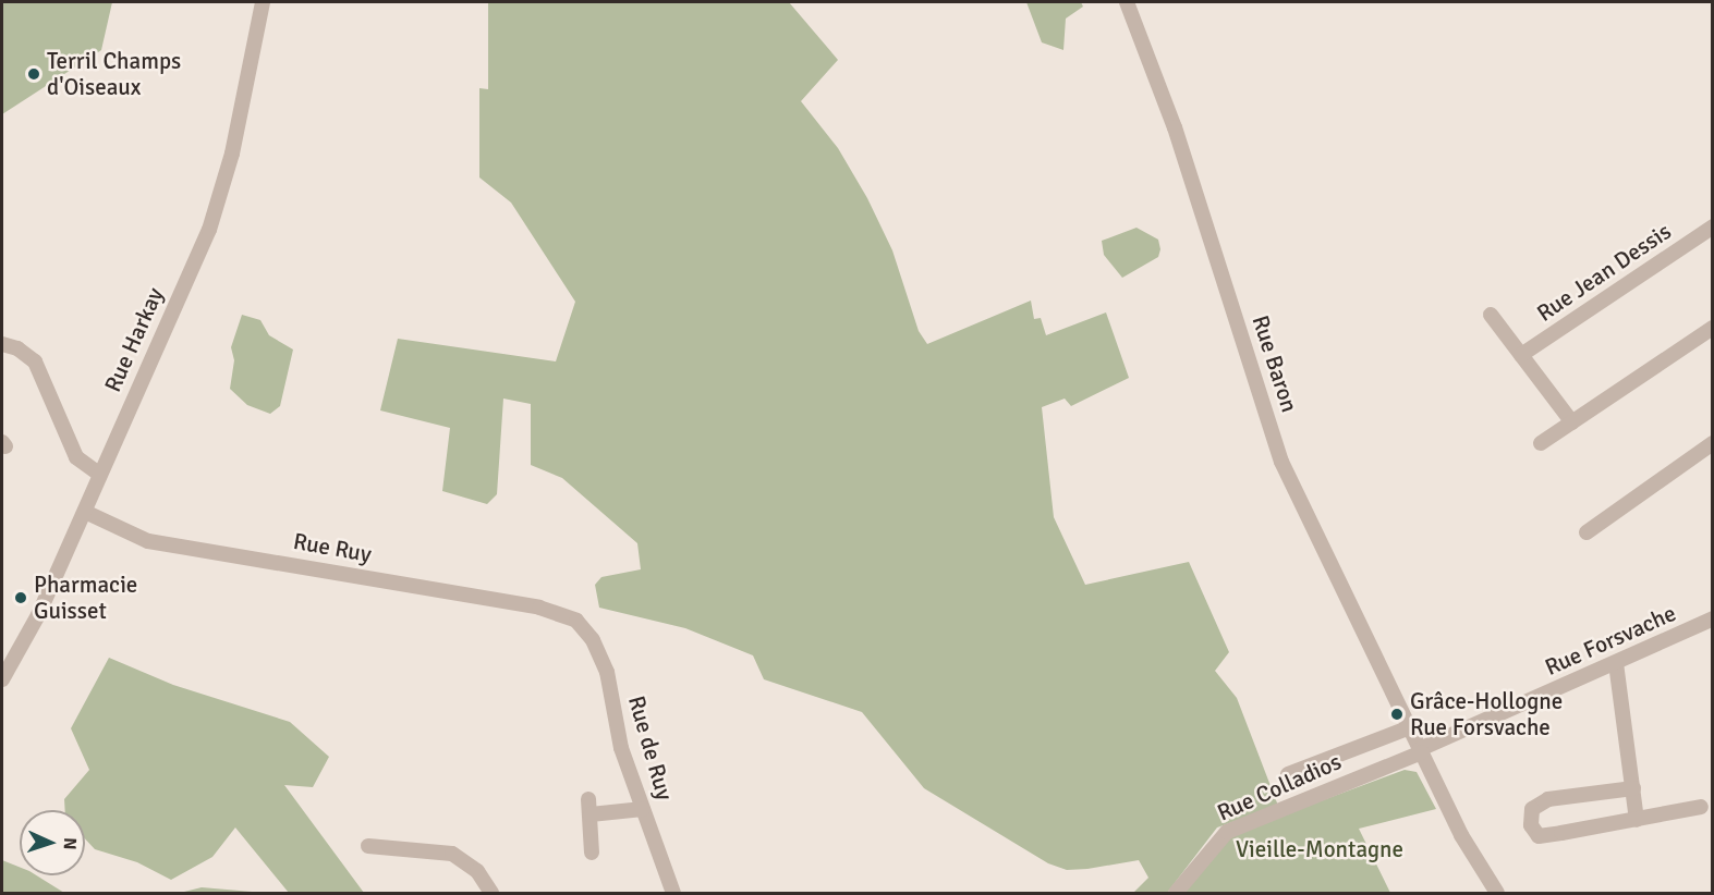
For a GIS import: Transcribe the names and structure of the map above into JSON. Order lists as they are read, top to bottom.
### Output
{
  "streets": {
    "street": [
      "Rue Jean Dessis",
      "Rue Harkay",
      "Rue Baron",
      "Rue Ruy",
      "Rue Forsvache",
      "Rue de Ruy",
      "Rue Colladios"
    ]
  },
  "crossings": [
    ["Rue Harkay", "Rue Ruy"],
    ["Rue Baron", "Rue Forsvache"],
    ["Rue Baron", "Rue Colladios"],
    ["Rue Ruy", "Rue de Ruy"],
    ["Rue Forsvache", "Rue Colladios"]
  ],
  "parks": ["Vieille-Montagne"],
  "places": ["Terril Champs d'Oiseaux", "Pharmacie Guisset", "Grâce-Hollogne Rue Forsvache"],
  "north": "right"
}
